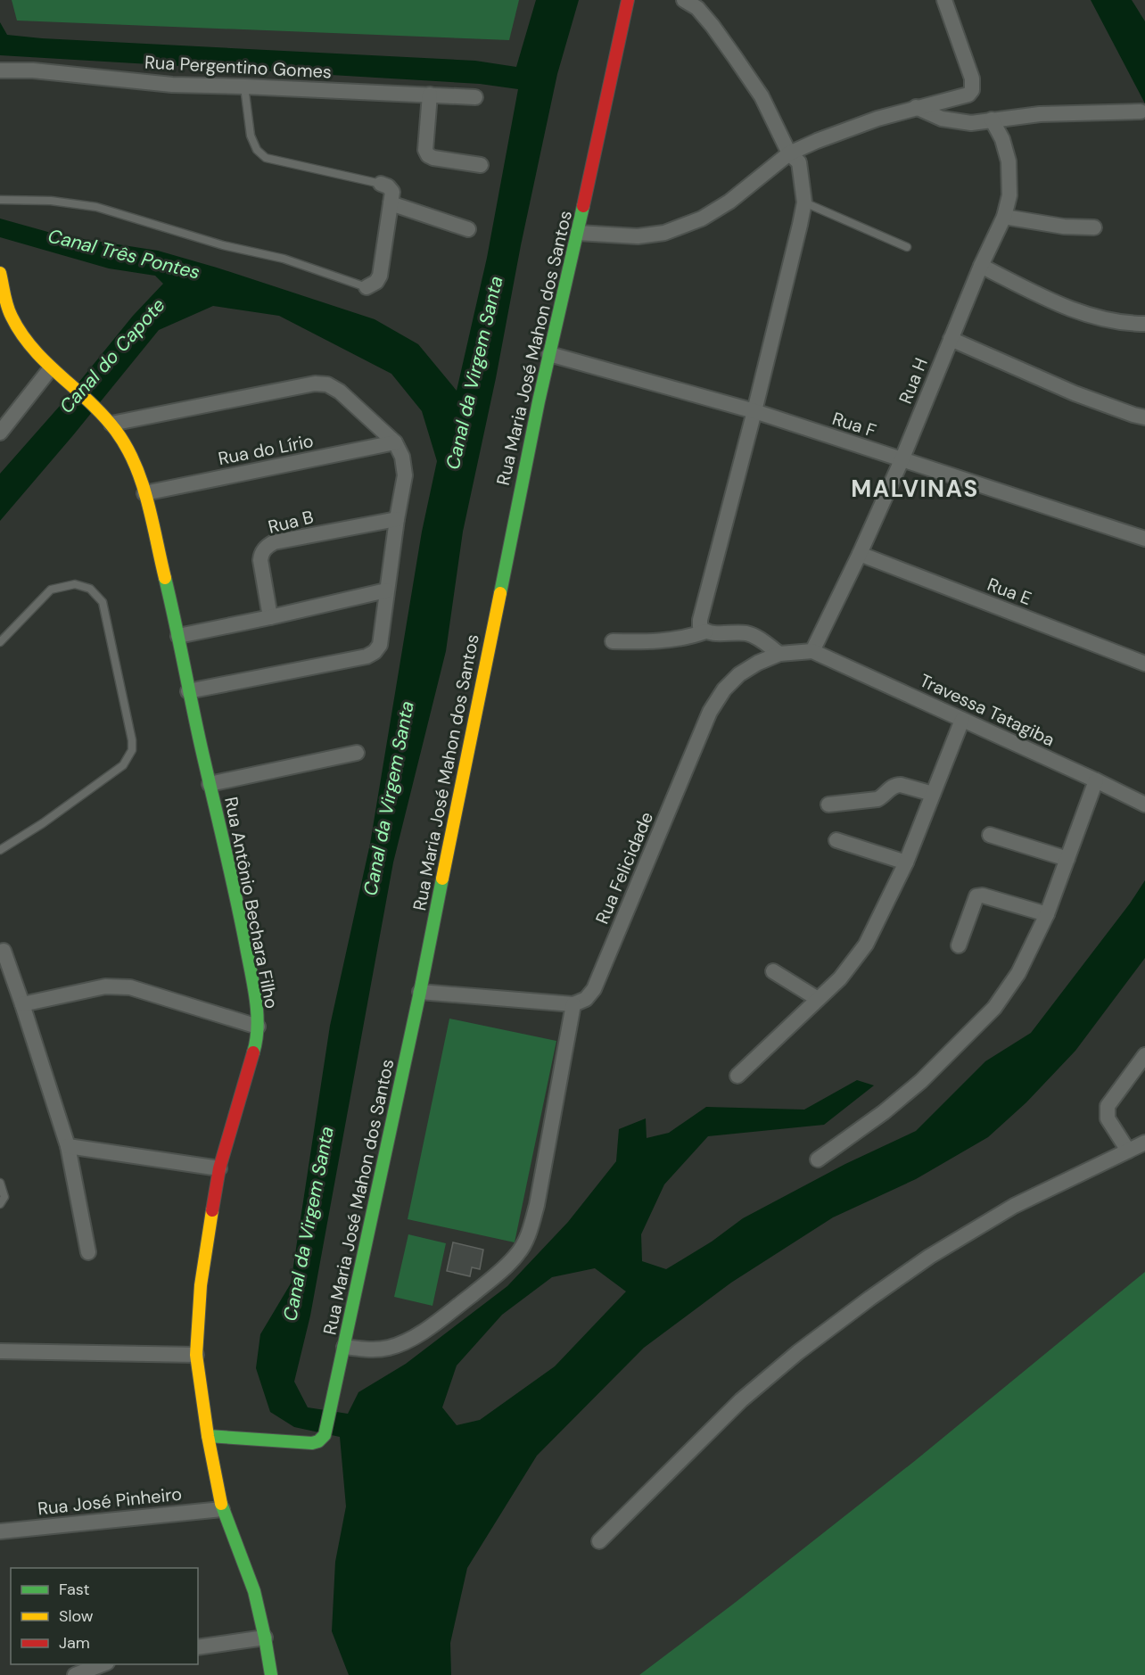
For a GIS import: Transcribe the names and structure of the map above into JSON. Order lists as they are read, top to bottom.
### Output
{
  "streets": {
    "street": [
      "Rua Pergentino Gomes",
      "Rua Maria José Mahon dos Santos",
      "Rua H",
      "Rua F",
      "Rua do Lírio",
      "Rua B",
      "Rua E",
      "Travessa Tatagiba",
      "Rua Felicidade",
      "Rua Antônio Bechara Filho",
      "Rua José Pinheiro"
    ]
  },
  "crossings": [
    ["Rua Maria José Mahon dos Santos", "Rua F"],
    ["Rua Maria José Mahon dos Santos", "Rua Antônio Bechara Filho"],
    ["Rua H", "Rua F"],
    ["Rua H", "Rua E"],
    ["Rua H", "Travessa Tatagiba"],
    ["Rua H", "Rua Felicidade"],
    ["Rua do Lírio", "Rua Antônio Bechara Filho"],
    ["Travessa Tatagiba", "Rua Felicidade"],
    ["Rua Antônio Bechara Filho", "Rua José Pinheiro"]
  ],
  "districts": ["MALVINAS"],
  "water": ["Canal Três Pontes", "Canal do Capote", "Canal da Virgem Santa"],
  "legend": ["Fast", "Slow", "Jam"]
}
